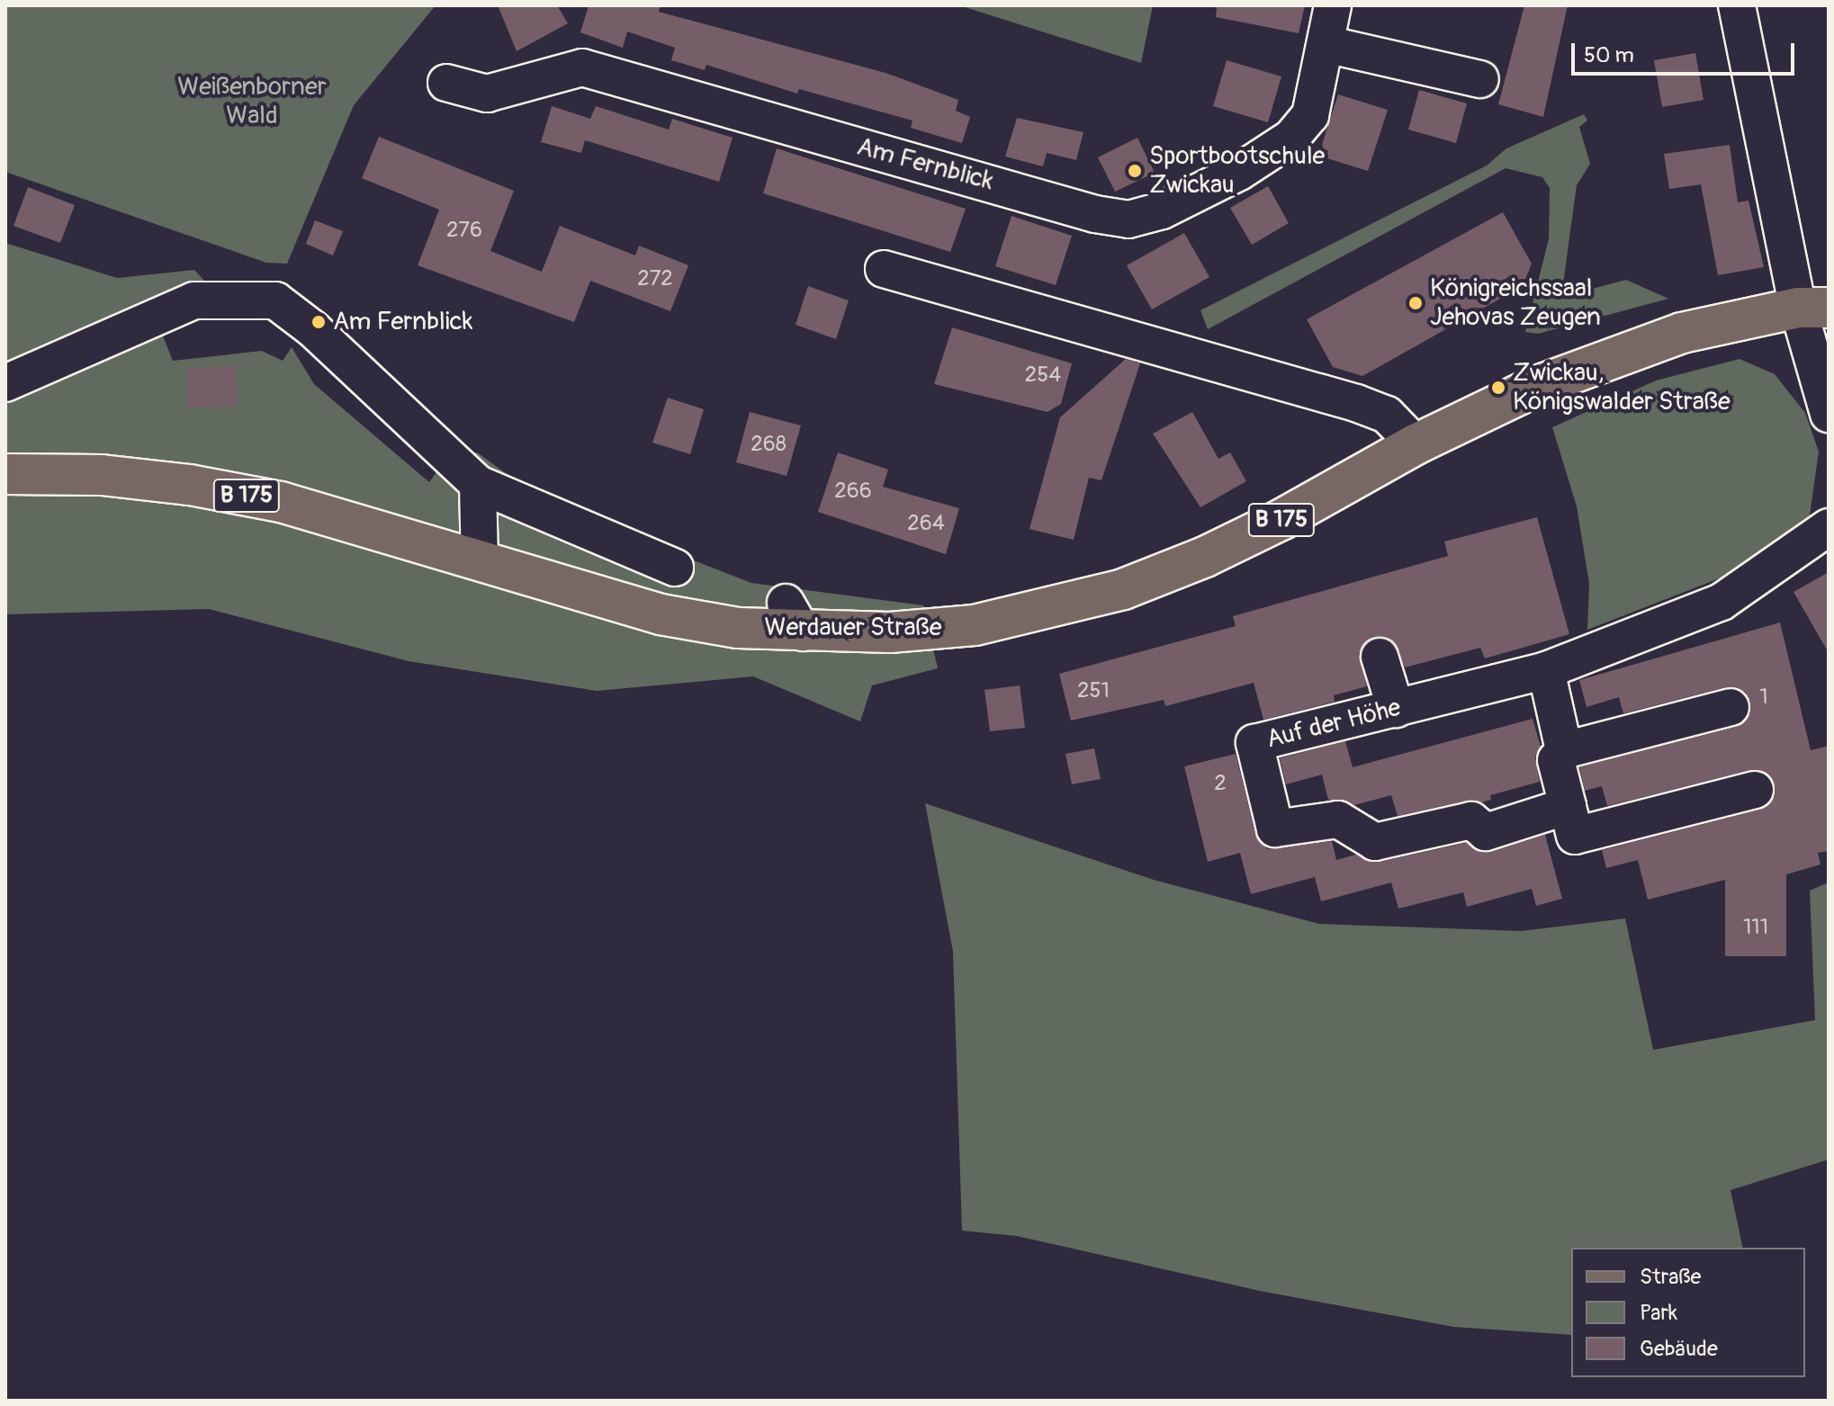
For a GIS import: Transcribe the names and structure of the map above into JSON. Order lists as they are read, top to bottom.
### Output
{
  "streets": {
    "main road": ["B 175", "Werdauer Straße"],
    "street": ["Am Fernblick", "Auf der Höhe"]
  },
  "parks": ["Weißenborner Wald"],
  "places": [
    "Sportbootschule Zwickau",
    "Königreichssaal Jehovas Zeugen",
    "Am Fernblick",
    "Zwickau, Königswalder Straße"
  ],
  "house_numbers": [
    "276",
    "272",
    "254",
    "268",
    "266",
    "264",
    "251",
    "1",
    "2",
    "111"
  ],
  "legend": ["Straße", "Park", "Gebäude"],
  "scale_bar": "50 m"
}
